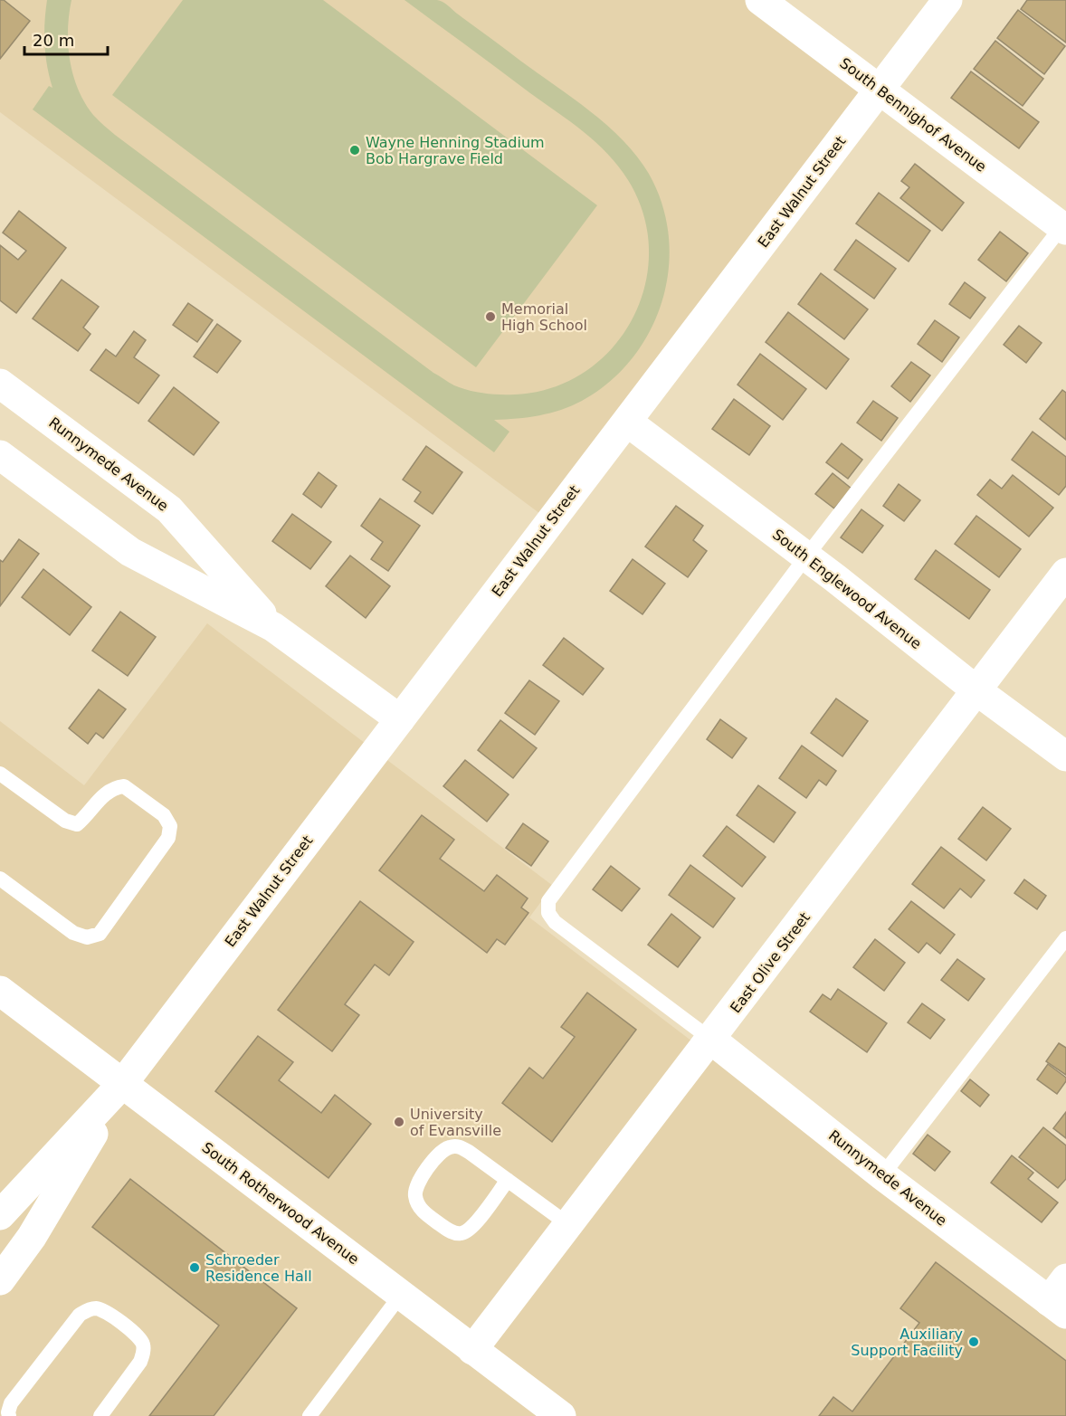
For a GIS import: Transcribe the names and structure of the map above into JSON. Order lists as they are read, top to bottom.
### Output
{
  "streets": {
    "street": [
      "South Bennighof Avenue",
      "East Walnut Street",
      "Runnymede Avenue",
      "South Englewood Avenue",
      "East Olive Street",
      "South Rotherwood Avenue"
    ]
  },
  "crossings": [
    ["South Bennighof Avenue", "East Walnut Street"],
    ["East Walnut Street", "Runnymede Avenue"],
    ["East Walnut Street", "South Englewood Avenue"],
    ["East Walnut Street", "South Rotherwood Avenue"],
    ["Runnymede Avenue", "East Olive Street"],
    ["South Englewood Avenue", "East Olive Street"],
    ["East Olive Street", "South Rotherwood Avenue"]
  ],
  "places": [
    "Wayne Henning Stadium Bob Hargrave Field",
    "Memorial High School",
    "University of Evansville",
    "Schroeder Residence Hall",
    "Auxiliary Support Facility"
  ],
  "scale_bar": "20 m"
}
